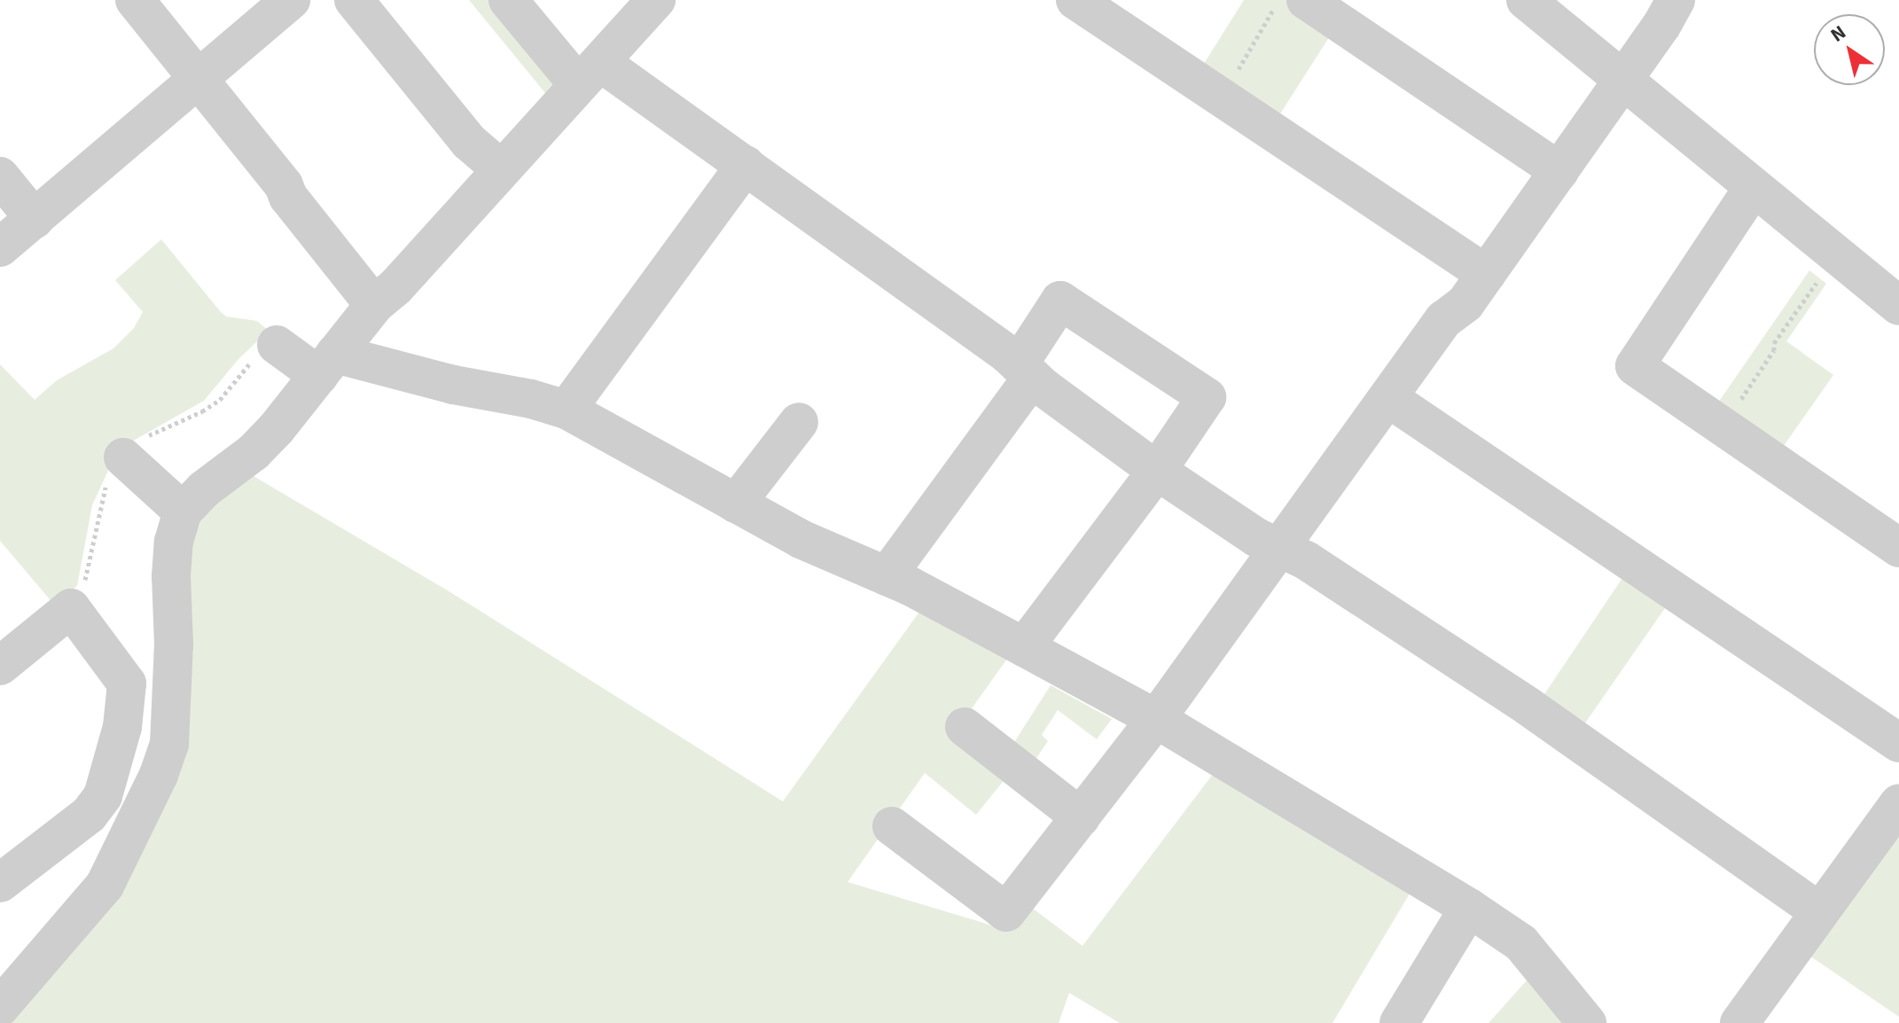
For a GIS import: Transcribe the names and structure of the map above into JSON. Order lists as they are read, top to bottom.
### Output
{
  "north": "top left"
}
